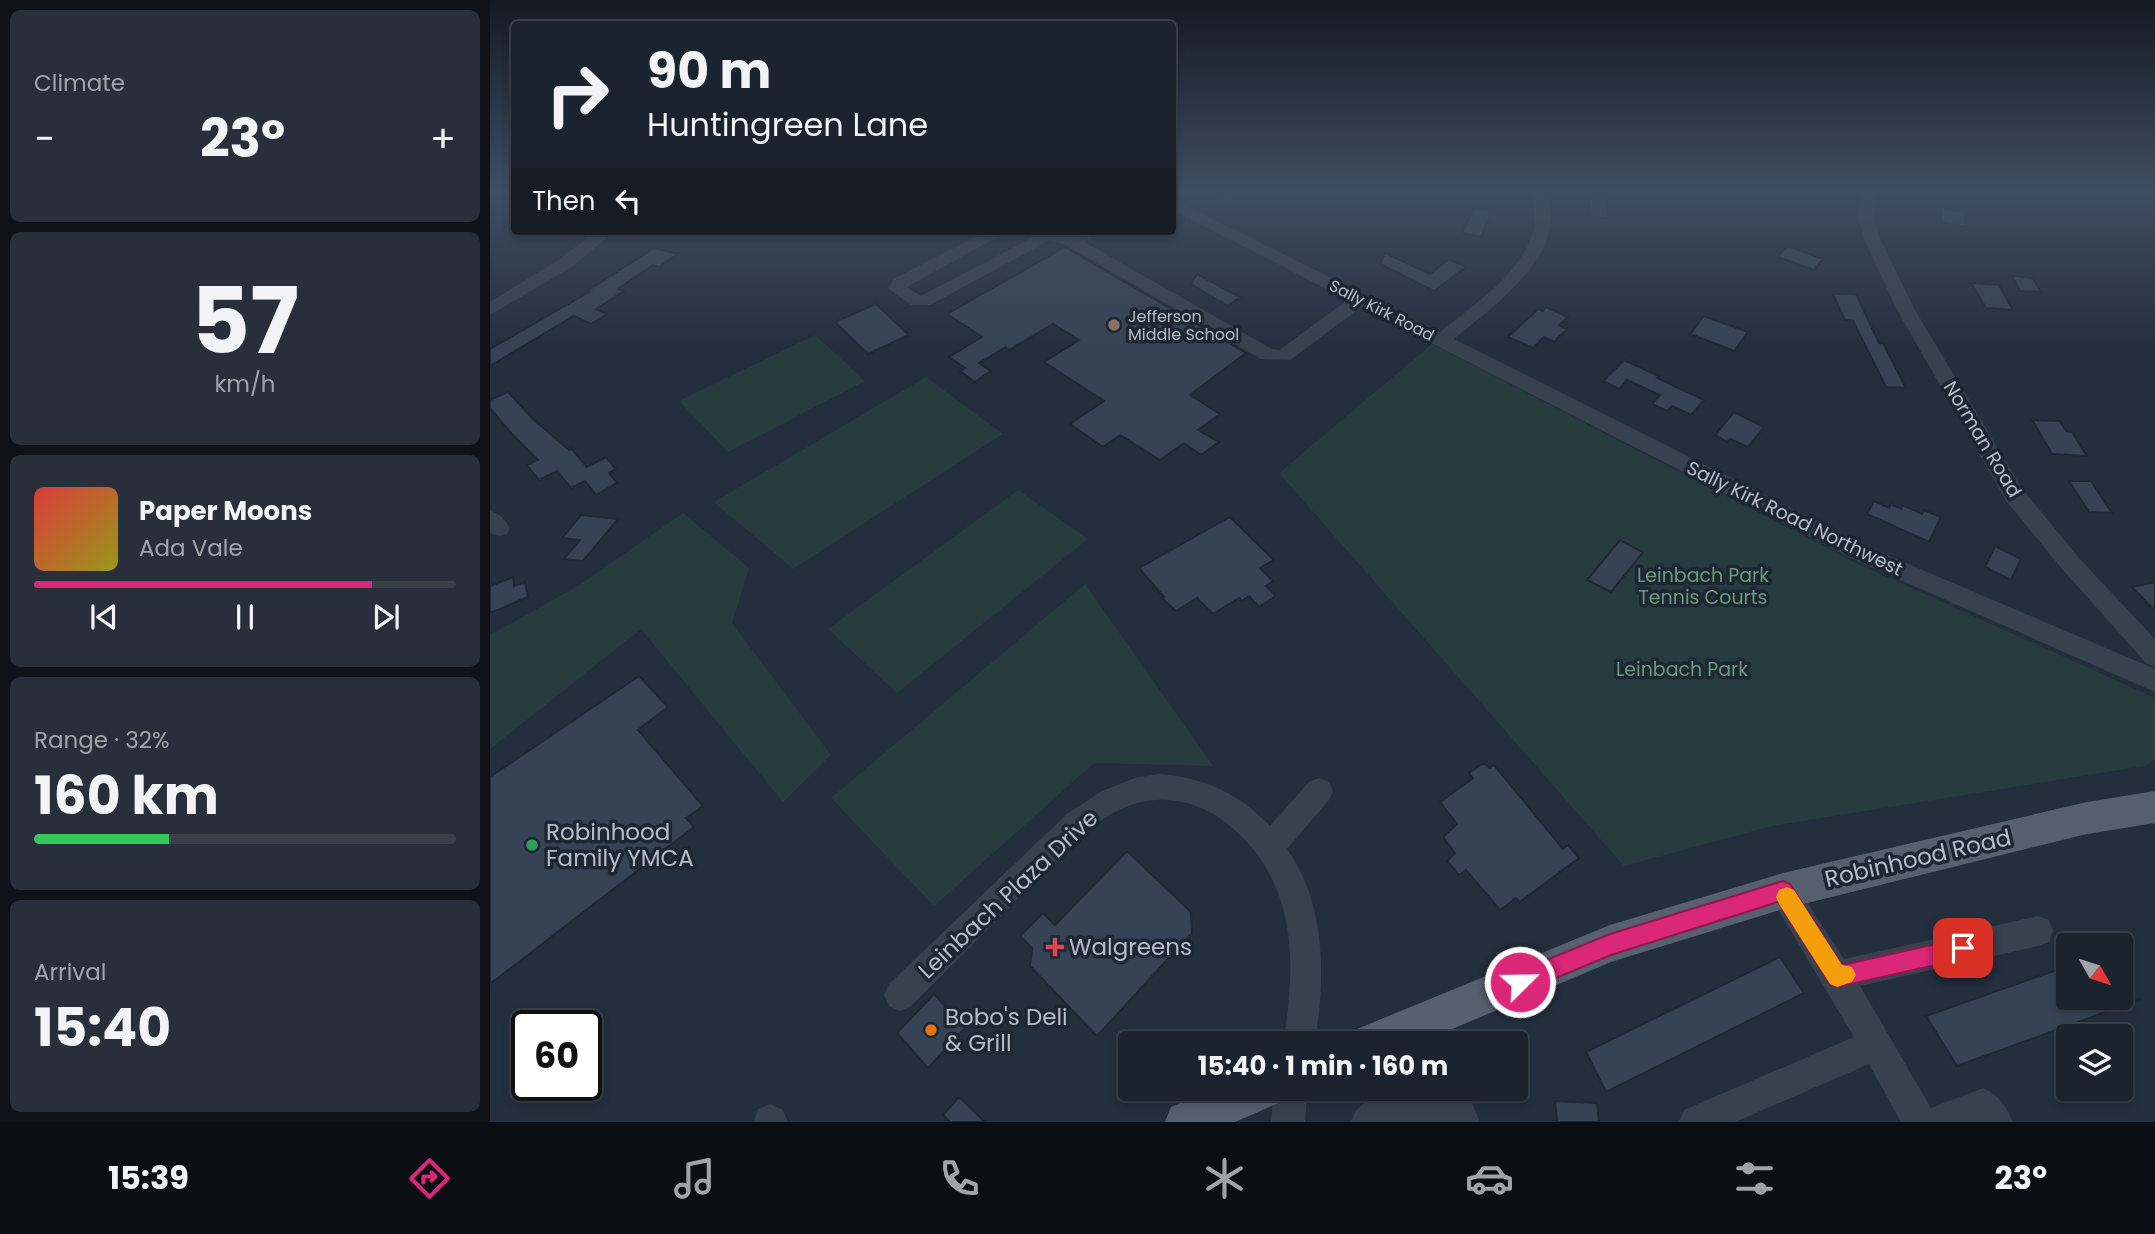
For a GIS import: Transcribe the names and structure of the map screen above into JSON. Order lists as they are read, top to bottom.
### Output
{
  "streets": {
    "main road": ["Robinhood Road"],
    "street": [
      "Sally Kirk Road",
      "Norman Road",
      "Sally Kirk Road Northwest",
      "Leinbach Plaza Drive"
    ]
  },
  "crossings": [
    ["Sally Kirk Road", "Sally Kirk Road Northwest"]
  ],
  "parks": ["Leinbach Park Tennis Courts", "Leinbach Park"],
  "places": {
    "other": ["Jefferson Middle School", "Robinhood Family YMCA", "Bobo's Deli & Grill"],
    "health": ["Walgreens"]
  },
  "north": "bottom right",
  "page": {
    "tile": [
      "Climate",
      ["57", "km/h"],
      ["Range · 32%", "160 km"],
      ["Arrival", "15:40"]
    ],
    "turn": ["90 m", "Huntingreen Lane"],
    "heat": ["−", "23°", "+"],
    "then": "Then",
    "song": ["Paper Moons", "Ada Vale"],
    "limit": "60",
    "trip": "15:40 · 1 min · 160 m",
    "tabs": ["15:39", "23°"]
  }
}
